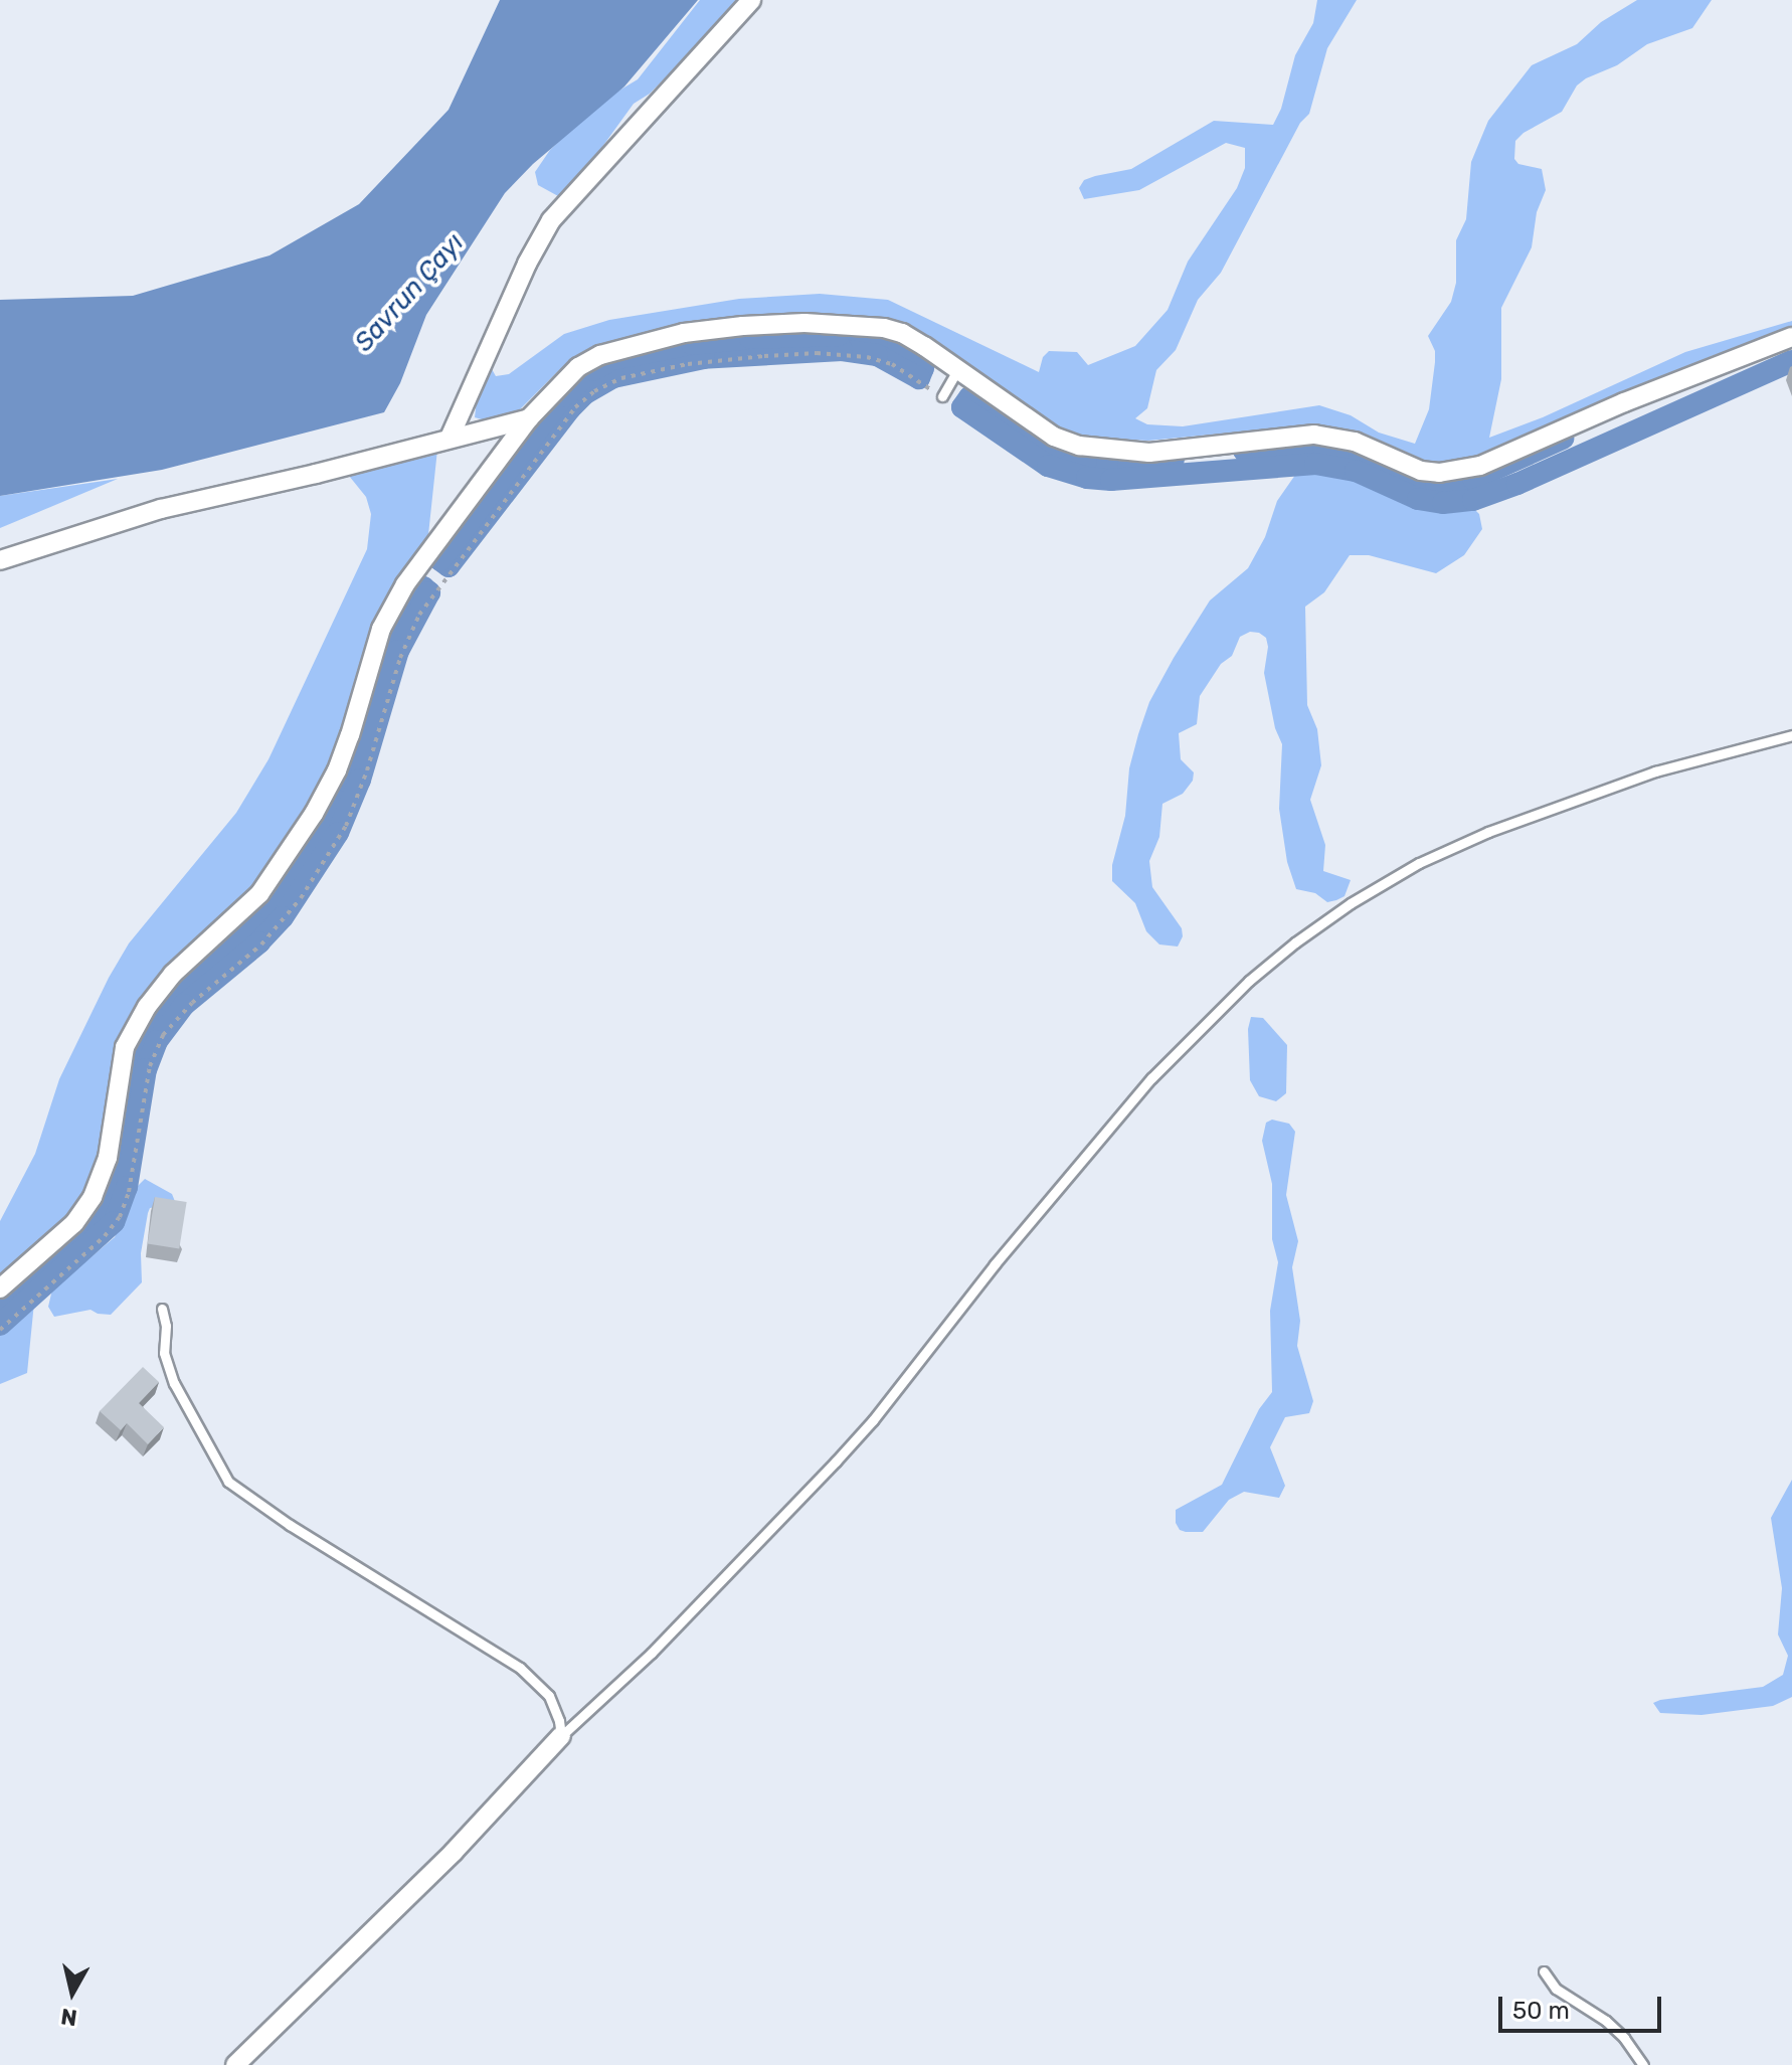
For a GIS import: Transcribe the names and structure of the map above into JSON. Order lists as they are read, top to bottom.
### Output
{
  "water": ["Savrun Çayı"],
  "scale_bar": "50 m",
  "north": "bottom"
}
